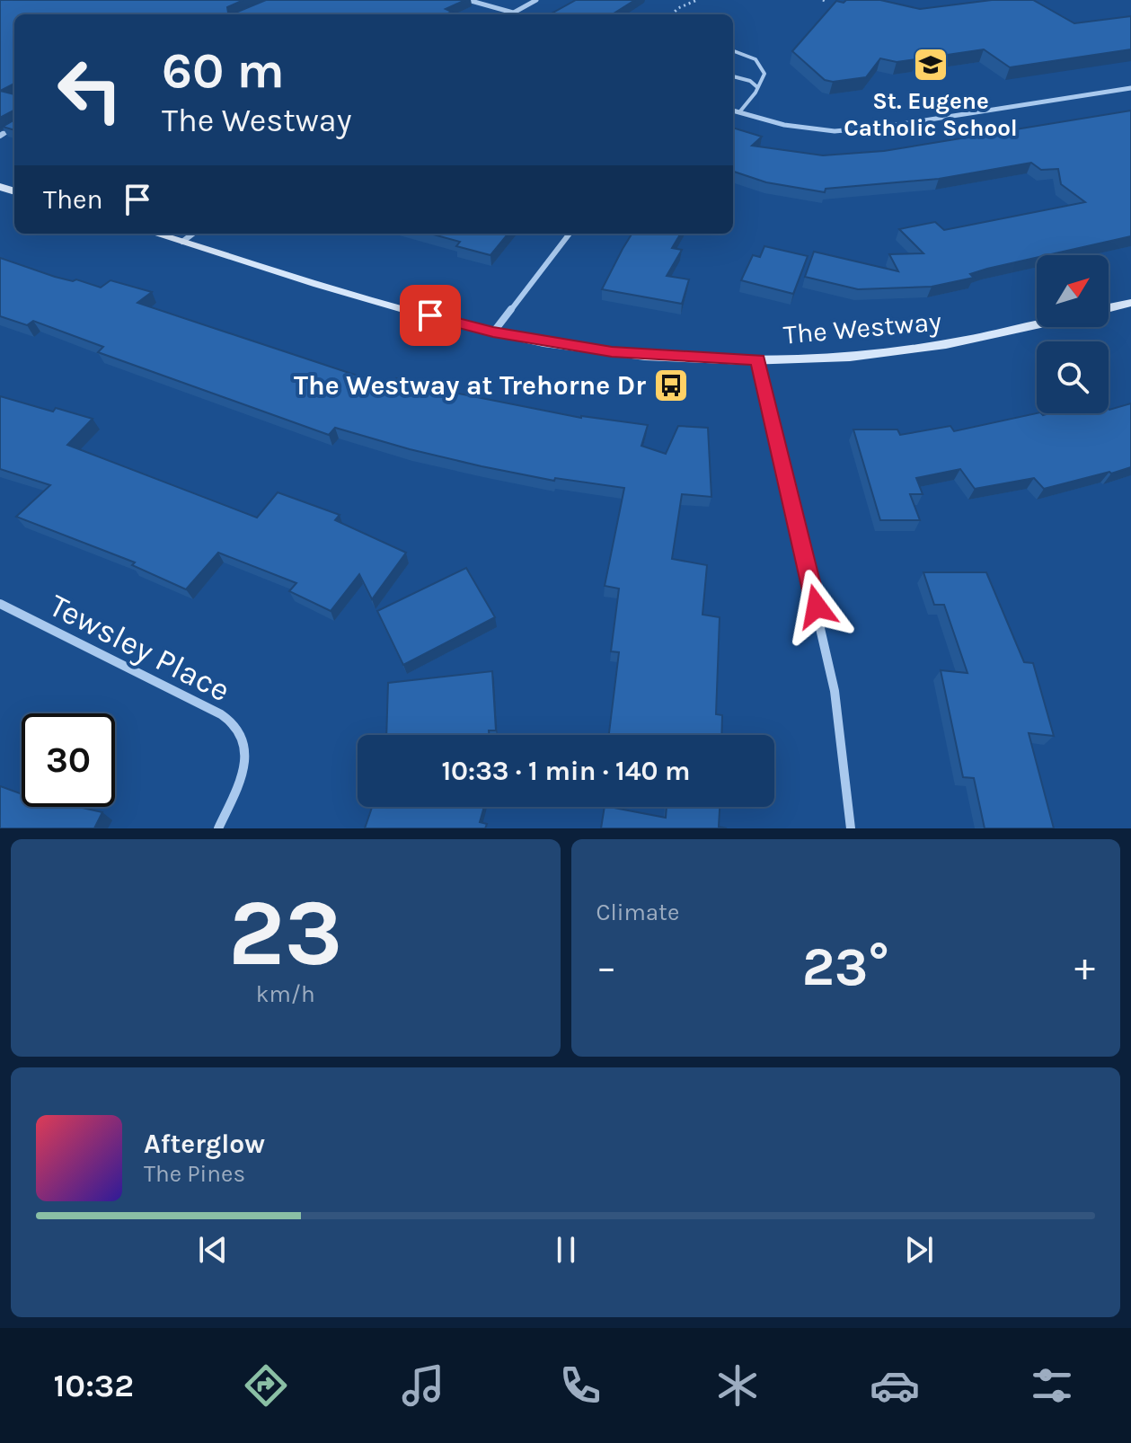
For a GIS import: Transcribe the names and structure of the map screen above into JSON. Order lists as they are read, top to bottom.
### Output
{
  "streets": {
    "main road": ["The Westway"],
    "street": ["Tewsley Place"]
  },
  "places": {
    "school or university": ["St. Eugene Catholic School"],
    "bus stop": ["The Westway at Trehorne Dr"]
  },
  "north": "top right",
  "page": {
    "turn": ["60 m", "The Westway"],
    "then": "Then",
    "limit": "30",
    "trip": "10:33 · 1 min · 140 m",
    "tile": [
      ["23", "km/h"],
      "Climate"
    ],
    "heat": ["−", "23°", "+"],
    "song": ["Afterglow", "The Pines"],
    "tabs": "10:32"
  }
}
